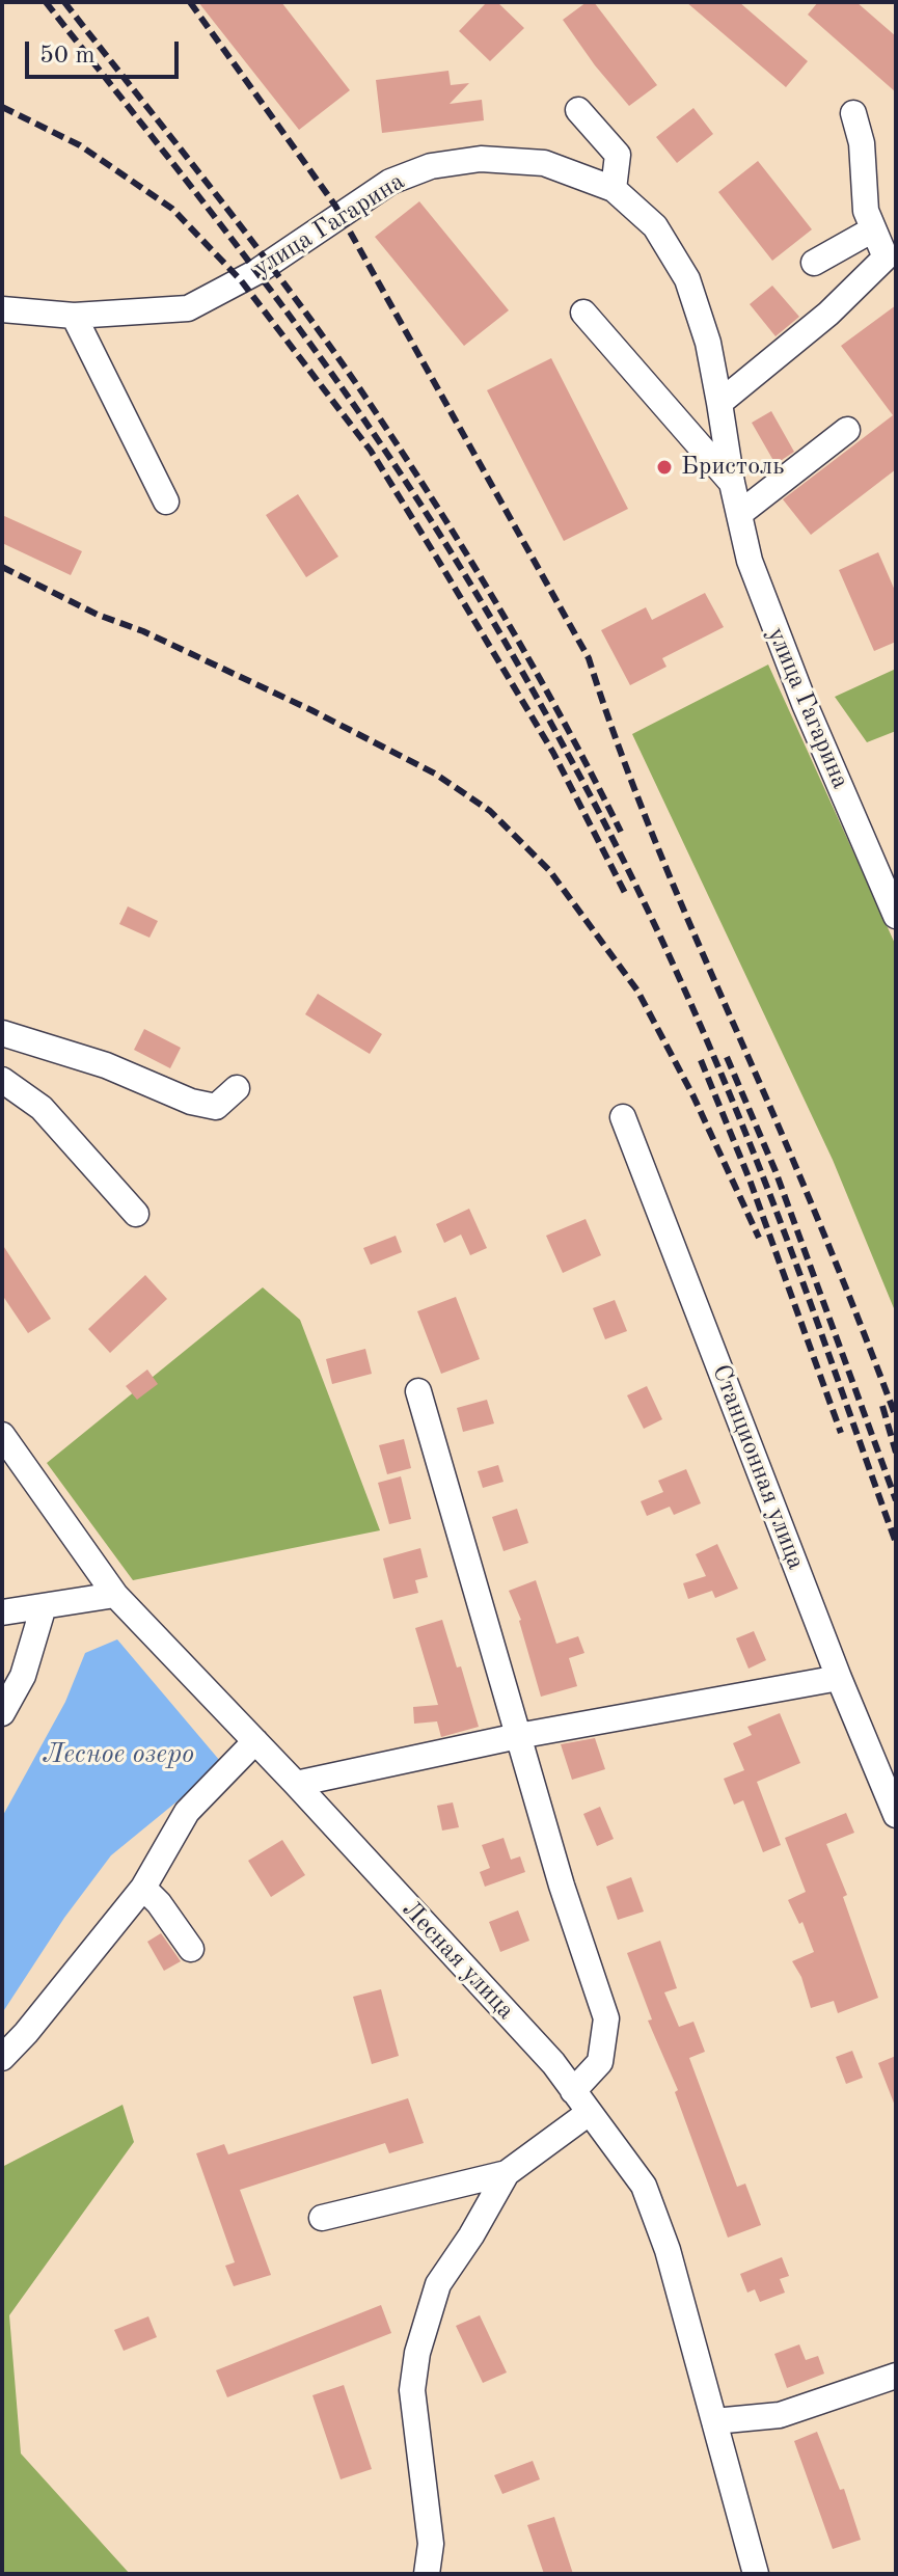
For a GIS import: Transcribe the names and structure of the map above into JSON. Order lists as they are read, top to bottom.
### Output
{
  "streets": {
    "street": ["улица Гагарина", "Станционная улица", "Лесная улица"]
  },
  "water": ["Лесное озеро"],
  "places": ["Бристоль"],
  "scale_bar": "50 m"
}
